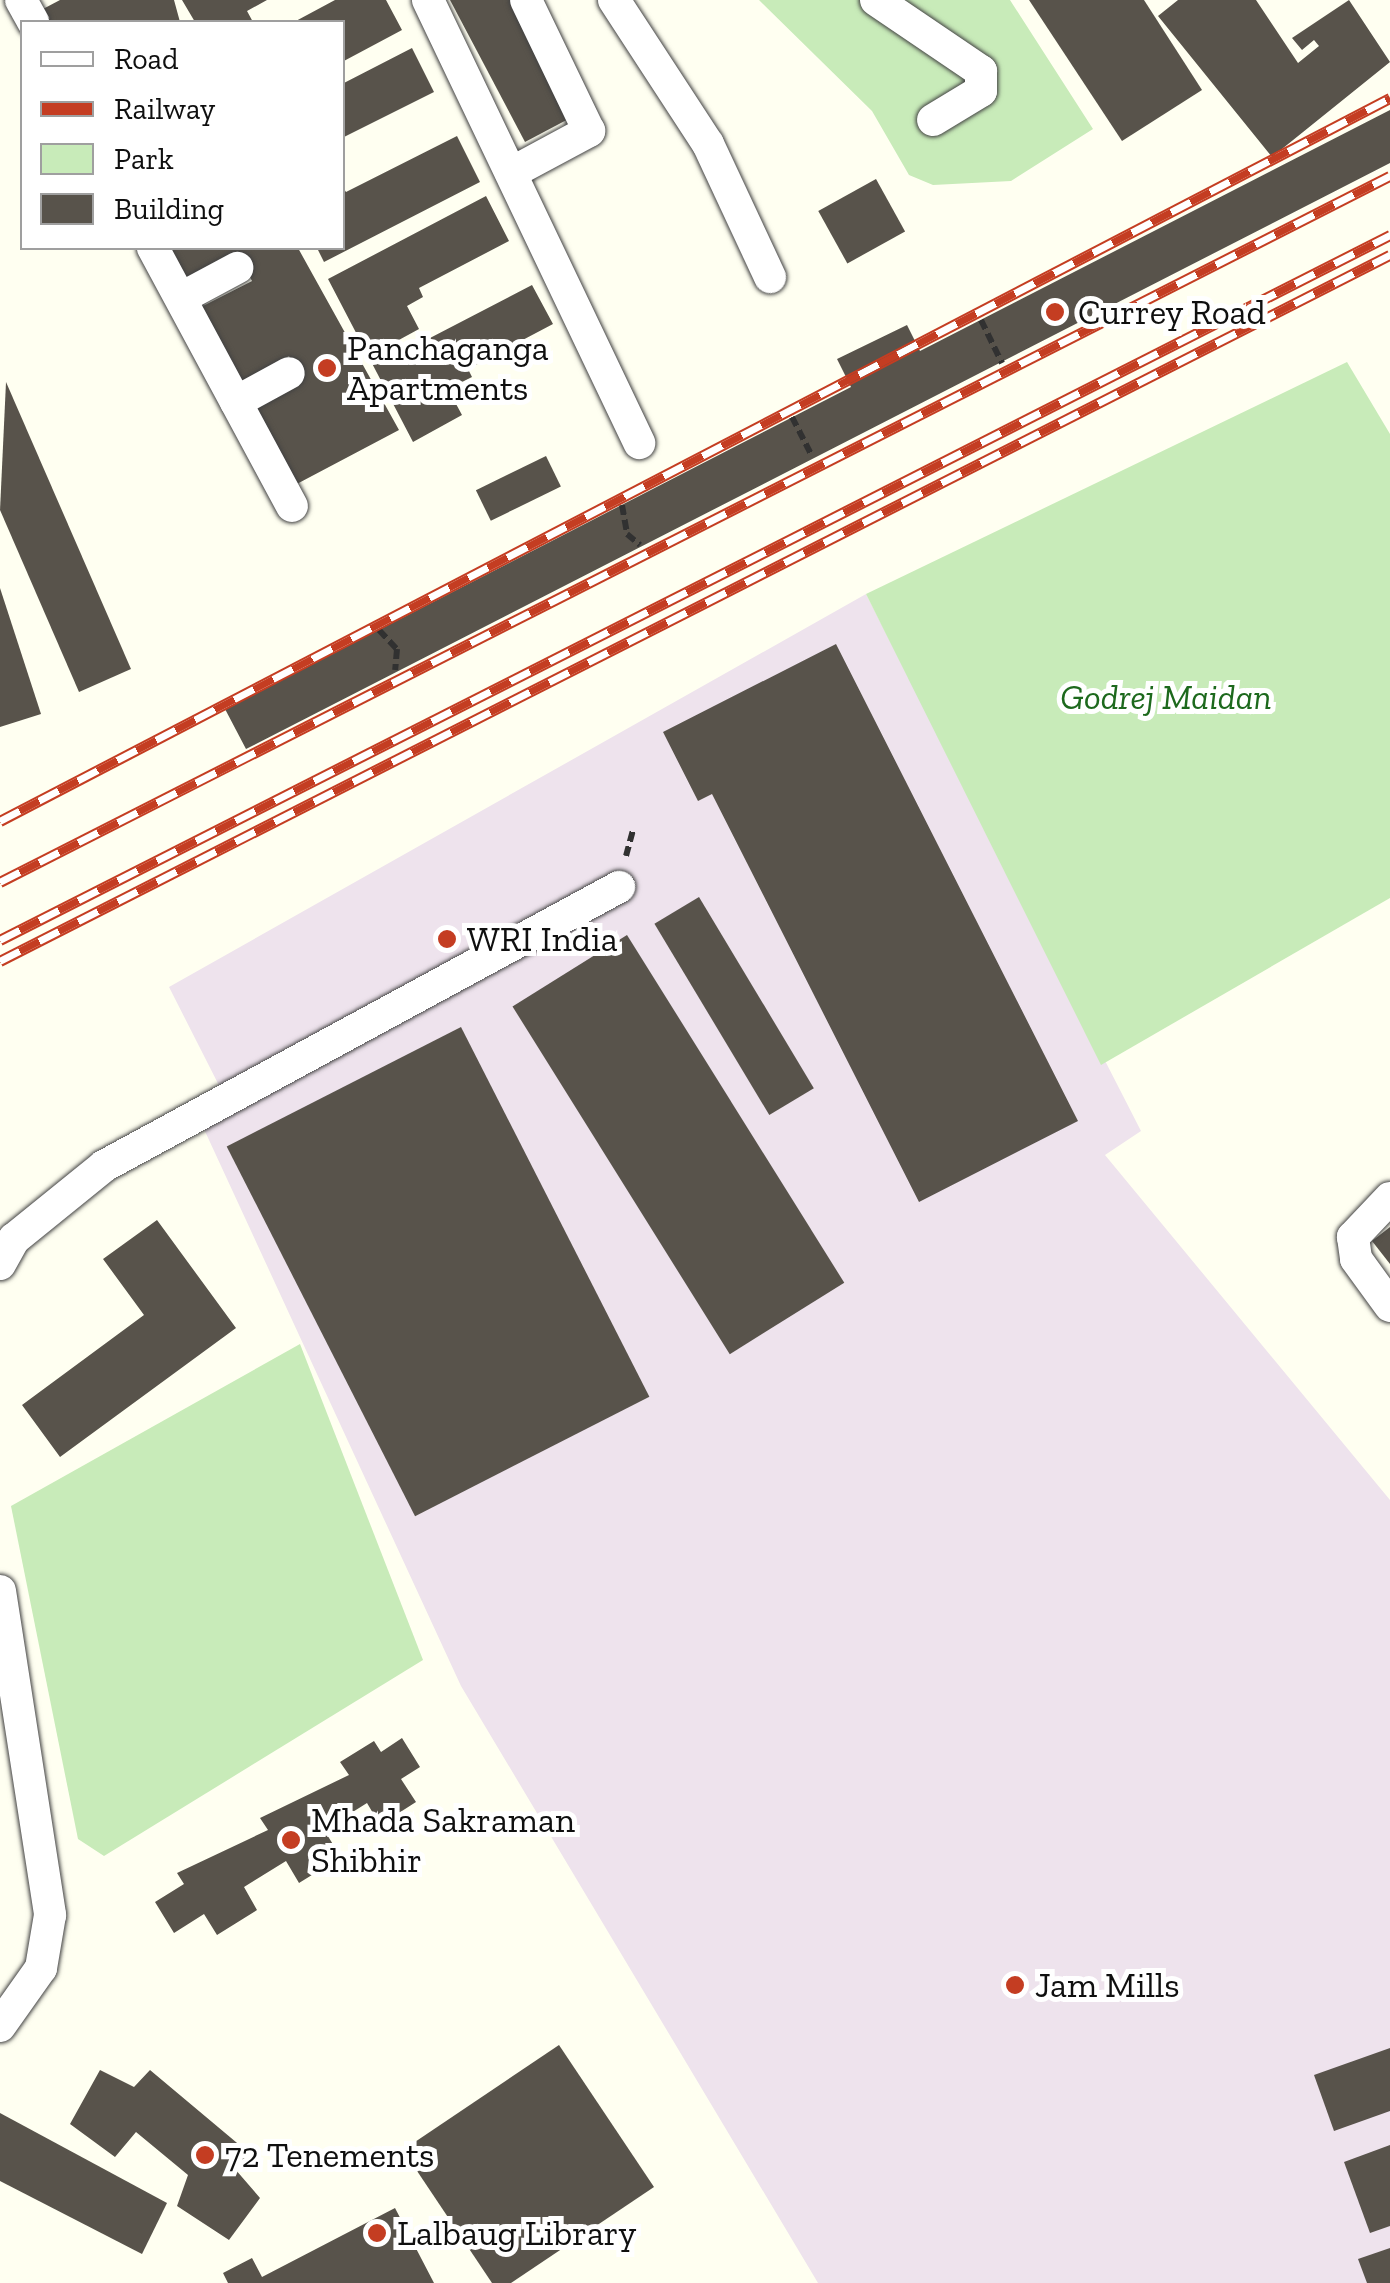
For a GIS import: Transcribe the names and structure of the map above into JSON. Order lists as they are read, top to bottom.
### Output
{
  "parks": ["Godrej Maidan"],
  "places": [
    "Currey Road",
    "Panchaganga Apartments",
    "WRI India",
    "Mhada Sakraman Shibhir",
    "Jam Mills",
    "72 Tenements",
    "Lalbaug Library"
  ],
  "legend": [
    "Road",
    "Railway",
    "Park",
    "Building"
  ]
}
